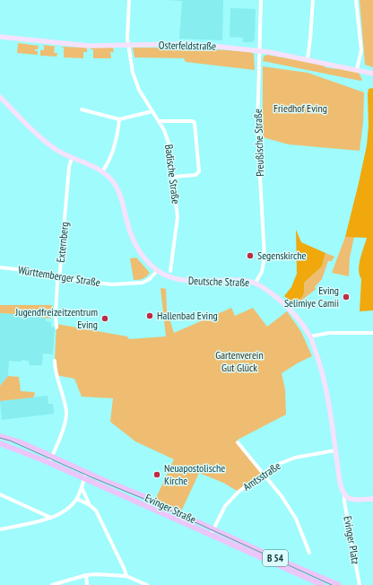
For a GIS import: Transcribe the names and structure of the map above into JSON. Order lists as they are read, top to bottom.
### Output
{
  "streets": {
    "main road": ["Evinger Straße", "B 54"],
    "street": [
      "Osterfeldstraße",
      "Preußische Straße",
      "Badische Straße",
      "Externberg",
      "Württemberger Straße",
      "Deutsche Straße",
      "Amtsstraße",
      "Evinger Platz"
    ]
  },
  "crossings": [
    ["Osterfeldstraße", "Preußische Straße"],
    ["Osterfeldstraße", "Badische Straße"],
    ["Preußische Straße", "Deutsche Straße"],
    ["Externberg", "Württemberger Straße"],
    ["Externberg", "Deutsche Straße"],
    ["Württemberger Straße", "Deutsche Straße"],
    ["Deutsche Straße", "Amtsstraße"],
    ["Deutsche Straße", "Evinger Platz"],
    ["Amtsstraße", "Evinger Straße"]
  ],
  "parks": ["Friedhof Eving", "Gartenverein Gut Glück"],
  "places": [
    "Segenskirche",
    "Eving Selimiye Camii",
    "Hallenbad Eving",
    "Jugendfreizeitzentrum Eving",
    "Neuapostolische Kirche"
  ]
}
